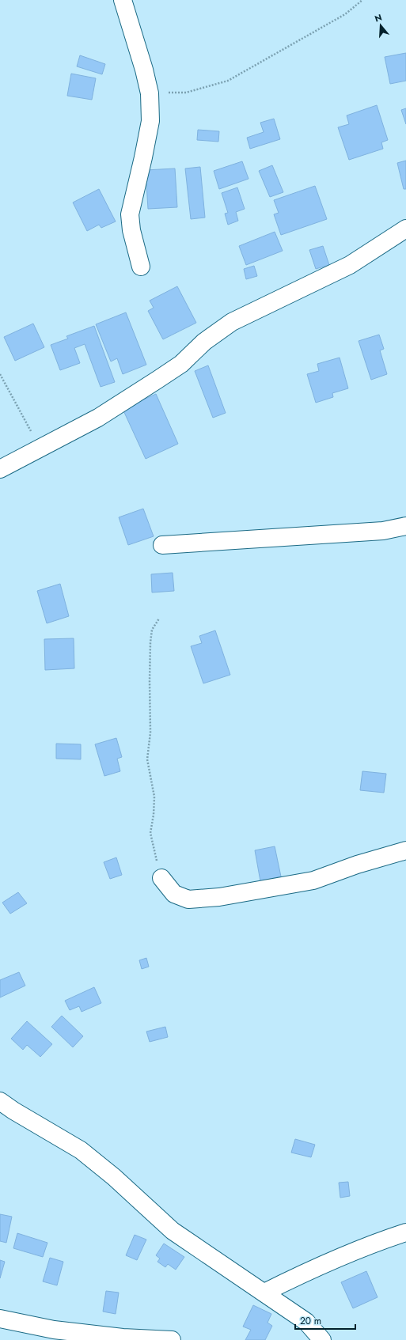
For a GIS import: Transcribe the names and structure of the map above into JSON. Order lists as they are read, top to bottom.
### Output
{
  "scale_bar": "20 m",
  "north": "top"
}
